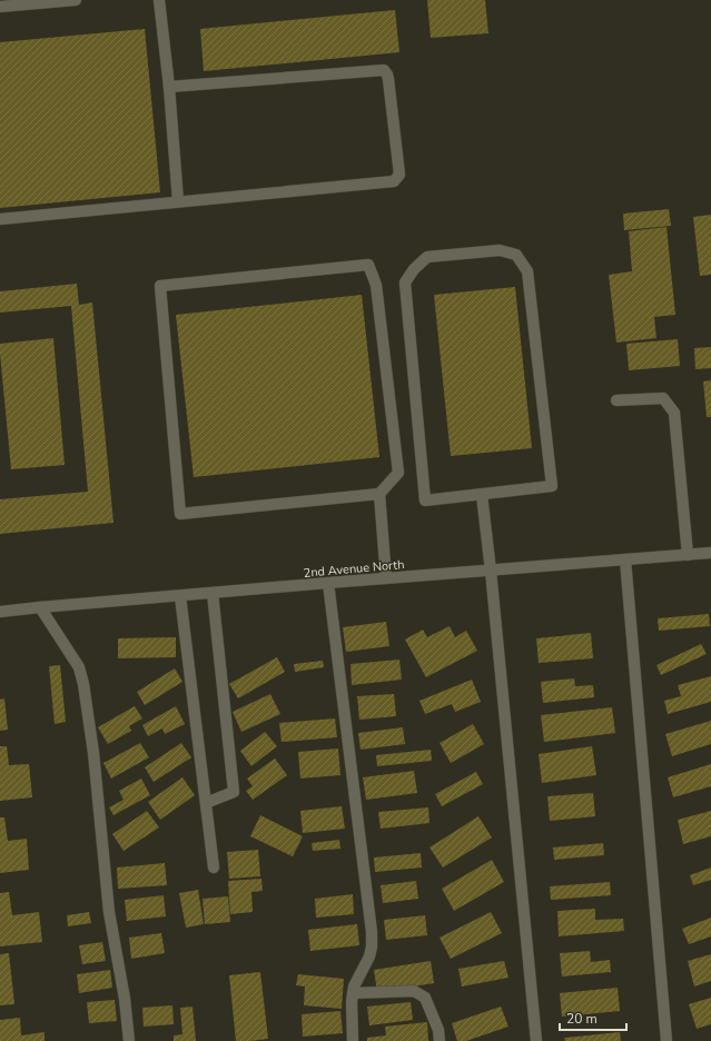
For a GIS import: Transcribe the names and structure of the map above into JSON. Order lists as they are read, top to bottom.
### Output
{
  "streets": {
    "street": ["2nd Avenue North"]
  },
  "scale_bar": "20 m"
}
